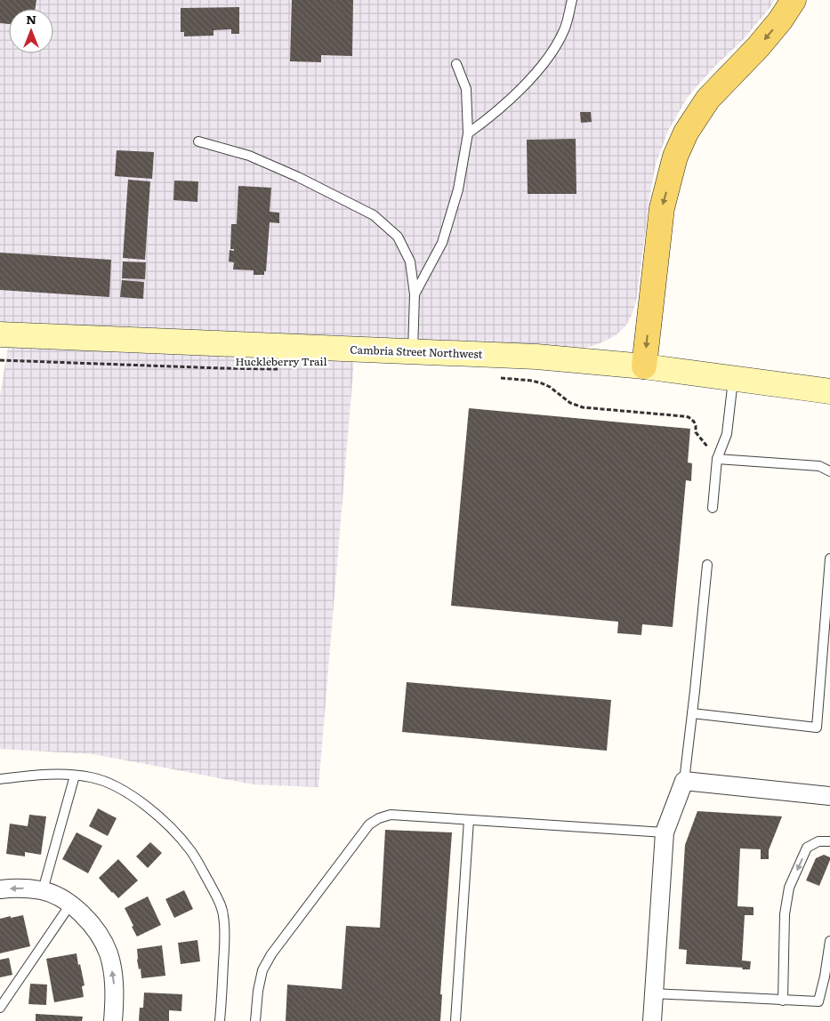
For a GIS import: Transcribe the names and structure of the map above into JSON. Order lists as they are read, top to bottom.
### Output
{
  "streets": {
    "street": ["Cambria Street Northwest"],
    "path": ["Huckleberry Trail"]
  },
  "north": "top"
}
